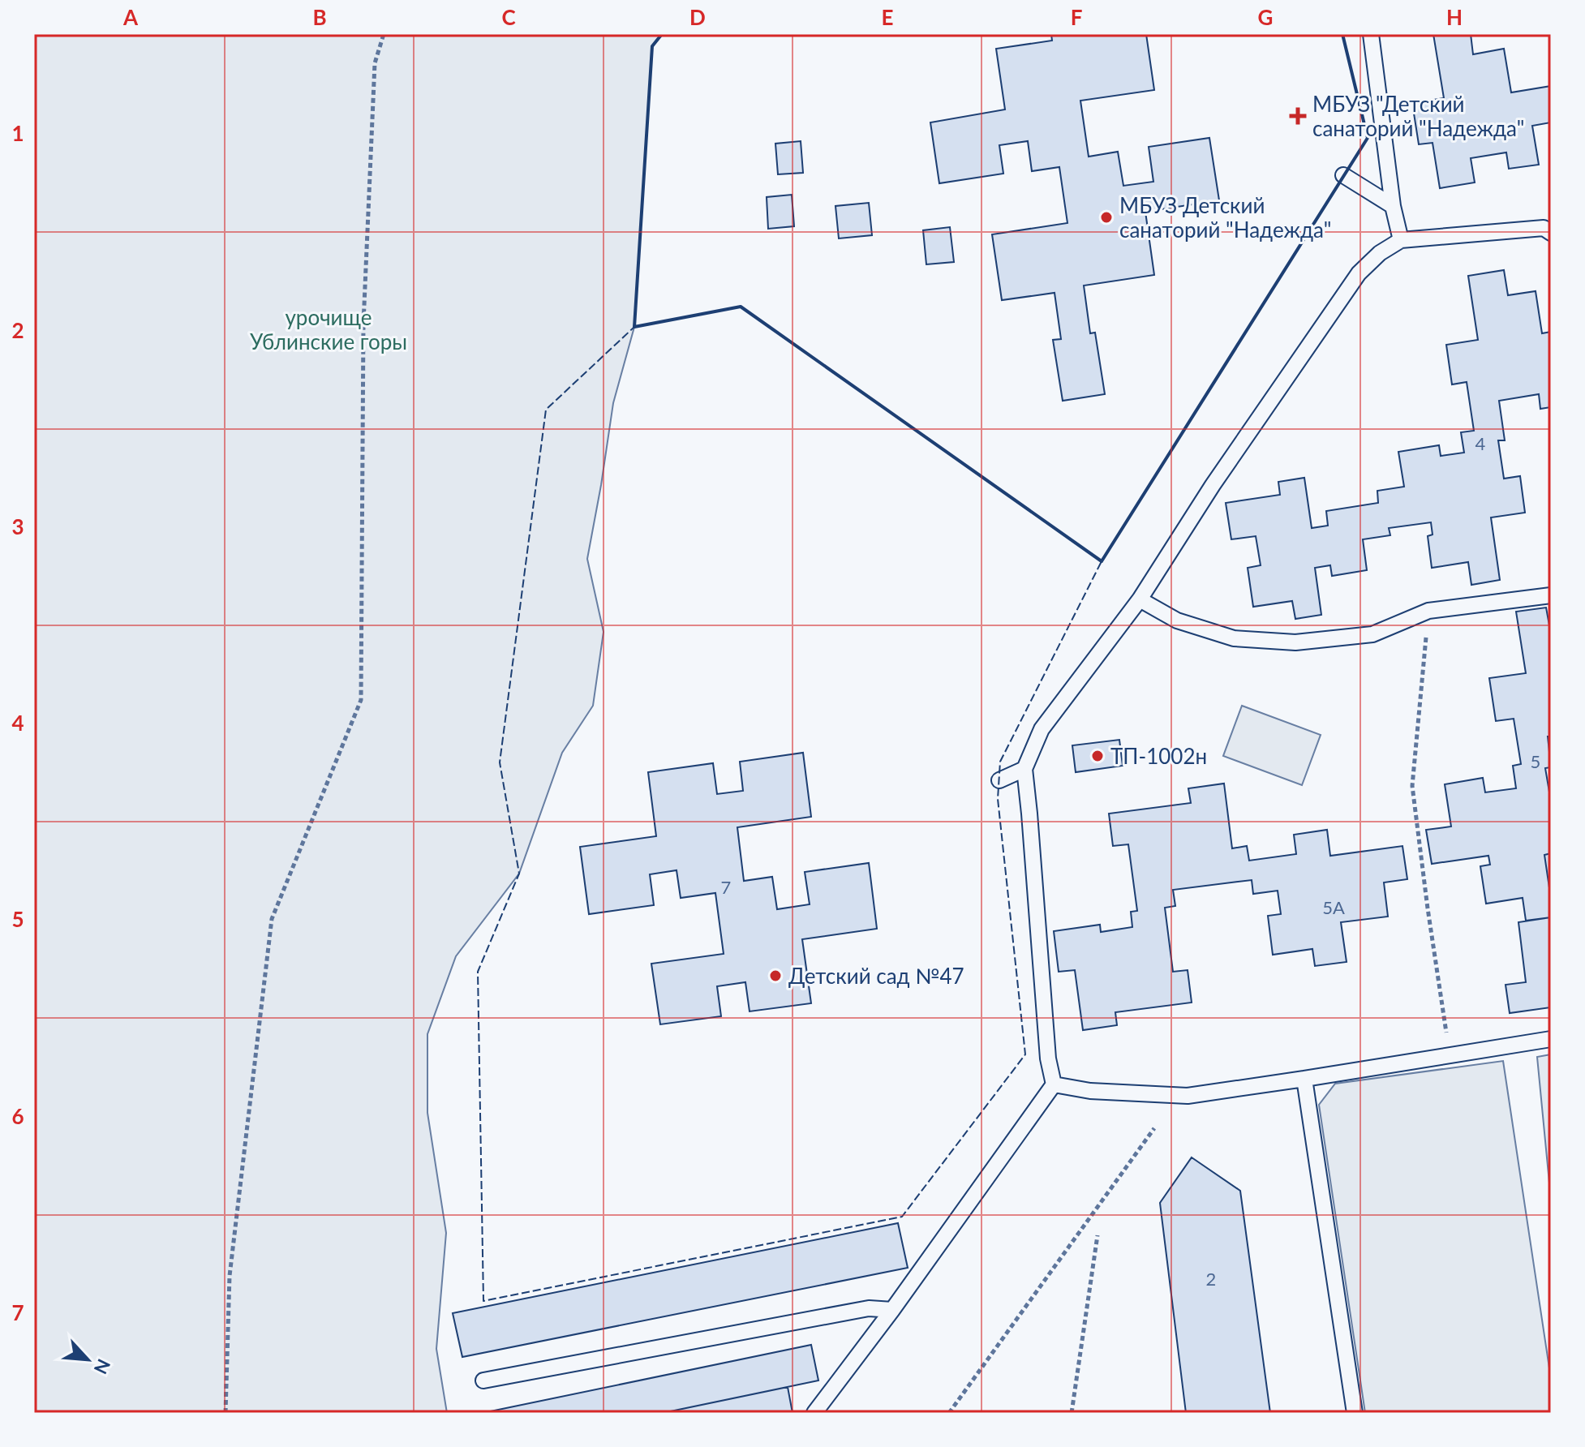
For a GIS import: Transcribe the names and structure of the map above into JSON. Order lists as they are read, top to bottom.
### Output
{
  "parks": ["урочище Ублинские горы"],
  "places": {
    "health": ["МБУЗ \"Детский санаторий \"Надежда\""],
    "other": ["МБУЗ Детский санаторий \"Надежда\"", "ТП-1002н", "Детский сад №47"]
  },
  "house_numbers": [
    "4",
    "5",
    "7",
    "5А",
    "2"
  ],
  "north": "bottom right",
  "grid": {
    "columns": [
      "A",
      "B",
      "C",
      "D",
      "E",
      "F",
      "G",
      "H"
    ],
    "rows": [
      "1",
      "2",
      "3",
      "4",
      "5",
      "6",
      "7"
    ]
  }
}
